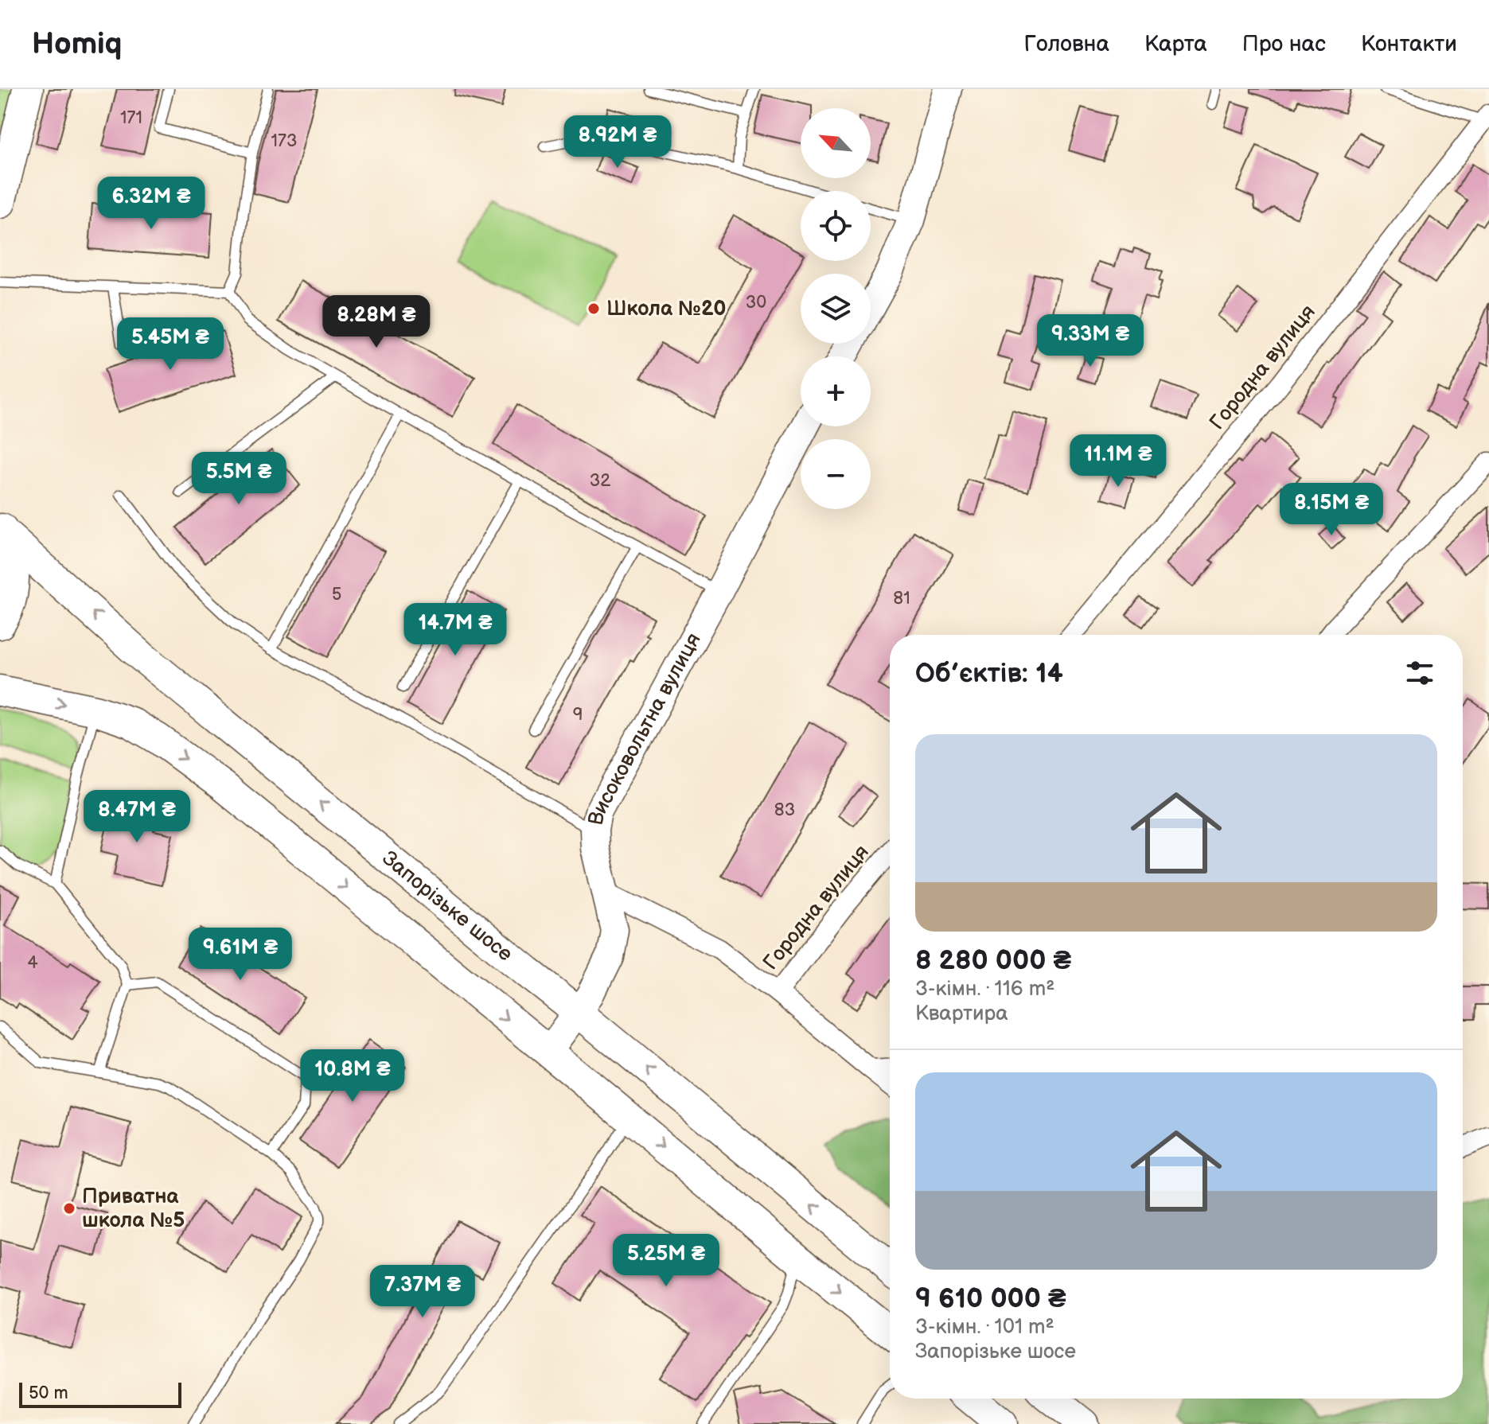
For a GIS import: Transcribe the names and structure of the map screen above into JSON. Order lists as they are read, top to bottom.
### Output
{
  "streets": {
    "main road": ["Високовольтна вулиця", "Запорізьке шосе"],
    "street": ["Городна вулиця"]
  },
  "crossings": [
    ["Городна вулиця", "Високовольтна вулиця"],
    ["Високовольтна вулиця", "Запорізьке шосе"]
  ],
  "places": ["Школа №20", "Приватна школа №5"],
  "house_numbers": [
    "171",
    "173",
    "30",
    "32",
    "5",
    "81",
    "9",
    "83",
    "4"
  ],
  "scale_bar": "50 m",
  "north": "top left",
  "page": {
    "header": "Homiq",
    "nav": [
      "Головна",
      "Карта",
      "Про нас",
      "Контакти"
    ],
    "map_buttons": ["+", "−"],
    "price": [
      "8.92M ₴",
      "6.32M ₴",
      "8.28M ₴",
      "9.33M ₴",
      "5.45M ₴",
      "11.1M ₴",
      "5.5M ₴",
      "8.15M ₴",
      "14.7M ₴",
      "8.47M ₴",
      "9.61M ₴",
      "10.8M ₴",
      "5.25M ₴",
      "7.37M ₴"
    ],
    "heading": "Об’єктів: 14",
    "list": [
      {
        "name": "8 280 000 ₴",
        "note": "3-кімн. · 116 m² · Квартира"
      },
      {
        "name": "9 610 000 ₴",
        "note": "3-кімн. · 101 m² · Запорізьке шосе"
      }
    ],
    "scale": "50 m"
  }
}
